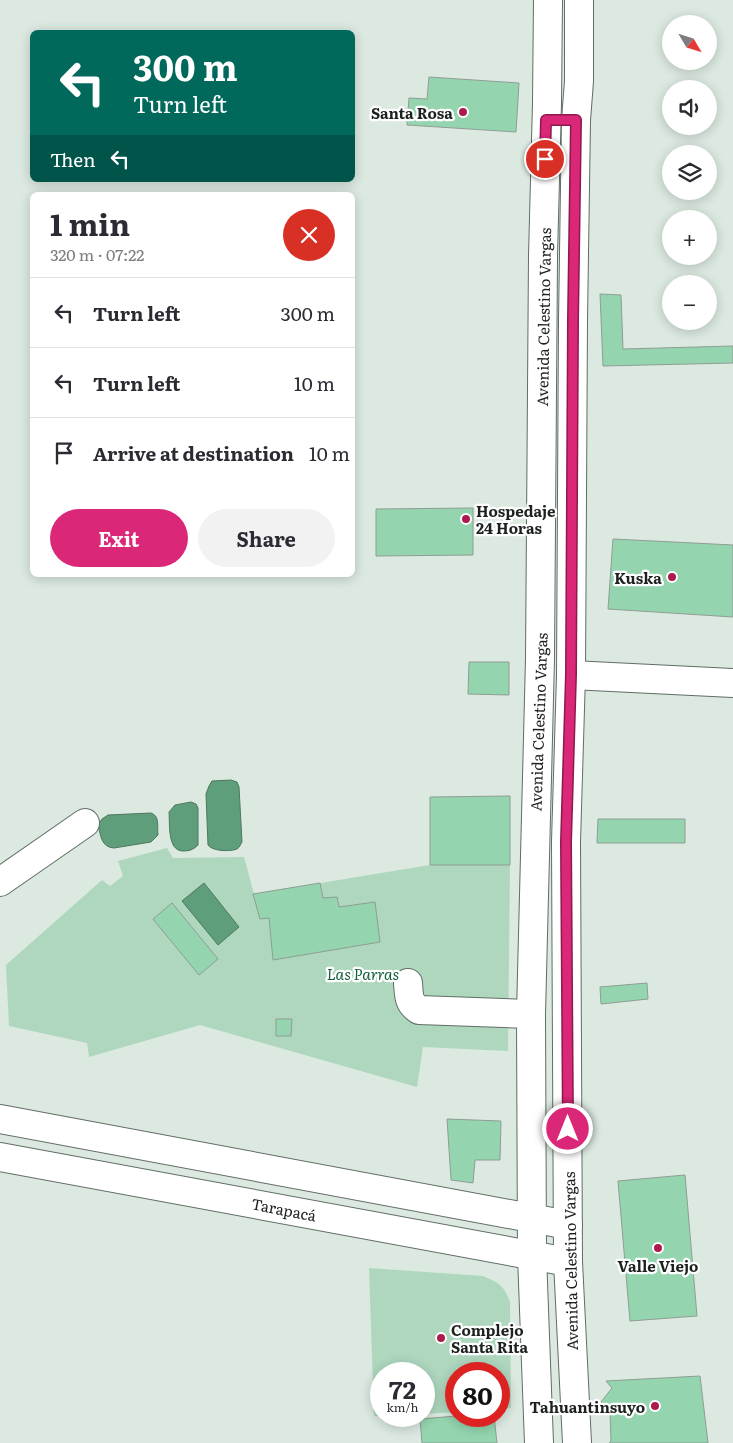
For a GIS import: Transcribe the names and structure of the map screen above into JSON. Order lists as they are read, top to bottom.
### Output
{
  "streets": {
    "main road": ["Avenida Celestino Vargas", "Tarapacá"]
  },
  "crossings": [
    ["Avenida Celestino Vargas", "Tarapacá"]
  ],
  "parks": ["Las Parras"],
  "places": [
    "Santa Rosa",
    "Hospedaje 24 Horas",
    "Kuska",
    "Valle Viejo",
    "Complejo Santa Rita",
    "Tahuantinsuyo"
  ],
  "north": "bottom right",
  "page": {
    "map_buttons": ["+", "−"],
    "turn": ["300 m", "Turn left"],
    "then": "Then",
    "heading": ["1 min", "320 m · 07:22"],
    "list": [
      {
        "name": "Turn left",
        "value": "300 m"
      },
      {
        "name": "Turn left",
        "value": "10 m"
      },
      {
        "name": "Arrive at destination",
        "value": "10 m"
      }
    ],
    "buttons": ["Exit", "Share"],
    "speed": "72 km/h",
    "limit": "80"
  }
}
